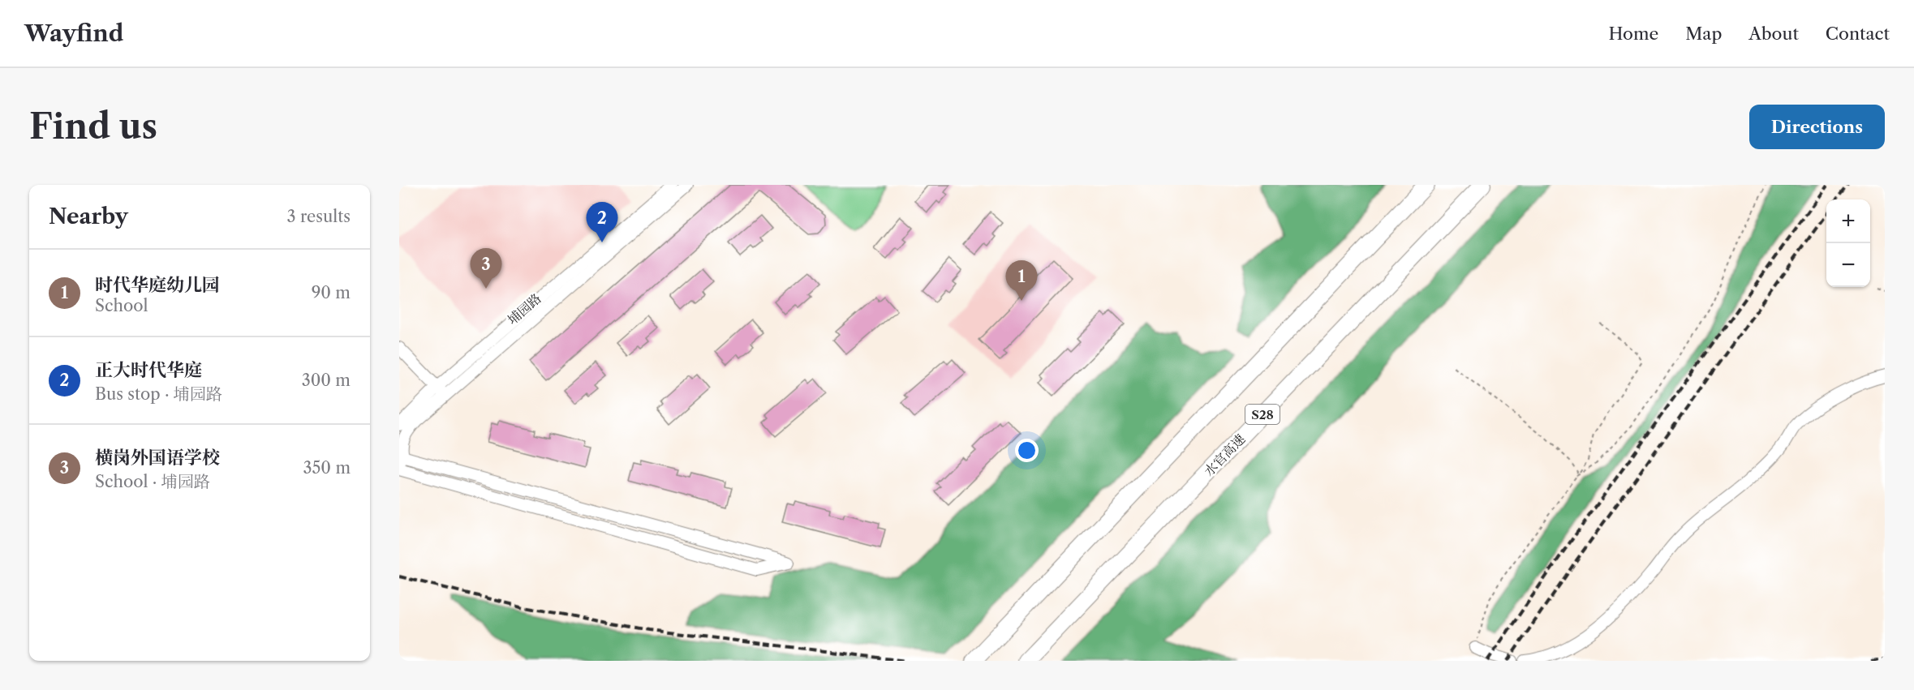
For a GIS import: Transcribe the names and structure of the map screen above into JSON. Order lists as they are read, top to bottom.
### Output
{
  "streets": {
    "highway": ["S28", "水官高速"],
    "street": ["埔园路"]
  },
  "page": {
    "header": "Wayfind",
    "nav": [
      "Home",
      "Map",
      "About",
      "Contact"
    ],
    "buttons": "Directions",
    "title": "Find us",
    "heading": ["Nearby", "3 results"],
    "map_buttons": ["+", "−"],
    "pins": ["2", "3", "1"],
    "list": [
      {
        "mark": "1",
        "name": "时代华庭幼儿园",
        "note": "School",
        "value": "90 m"
      },
      {
        "mark": "2",
        "name": "正大时代华庭",
        "note": "Bus stop · 埔园路",
        "value": "300 m"
      },
      {
        "mark": "3",
        "name": "横岗外国语学校",
        "note": "School · 埔园路",
        "value": "350 m"
      }
    ]
  }
}
